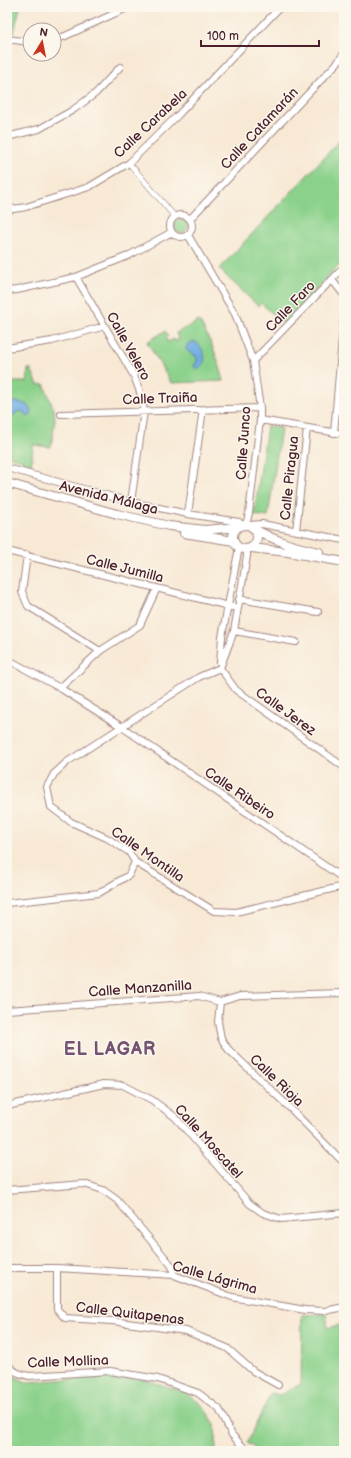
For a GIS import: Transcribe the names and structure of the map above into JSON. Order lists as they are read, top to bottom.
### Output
{
  "streets": {
    "street": [
      "Calle Carabela",
      "Calle Catamarán",
      "Calle Faro",
      "Calle Velero",
      "Calle Traiña",
      "Calle Junco",
      "Calle Piragua",
      "Avenida Málaga",
      "Calle Jumilla",
      "Calle Jerez",
      "Calle Ribeiro",
      "Calle Montilla",
      "Calle Manzanilla",
      "Calle Rioja",
      "Calle Moscatel",
      "Calle Lágrima",
      "Calle Quitapenas",
      "Calle Mollina"
    ]
  },
  "crossings": [
    ["Calle Catamarán", "Calle Junco"],
    ["Calle Faro", "Calle Junco"],
    ["Calle Velero", "Calle Traiña"],
    ["Calle Traiña", "Calle Junco"],
    ["Calle Junco", "Avenida Málaga"],
    ["Calle Jerez", "Calle Montilla"],
    ["Calle Ribeiro", "Calle Montilla"],
    ["Calle Manzanilla", "Calle Rioja"],
    ["Calle Lágrima", "Calle Quitapenas"]
  ],
  "districts": ["EL LAGAR"],
  "scale_bar": "100 m",
  "north": "top"
}
